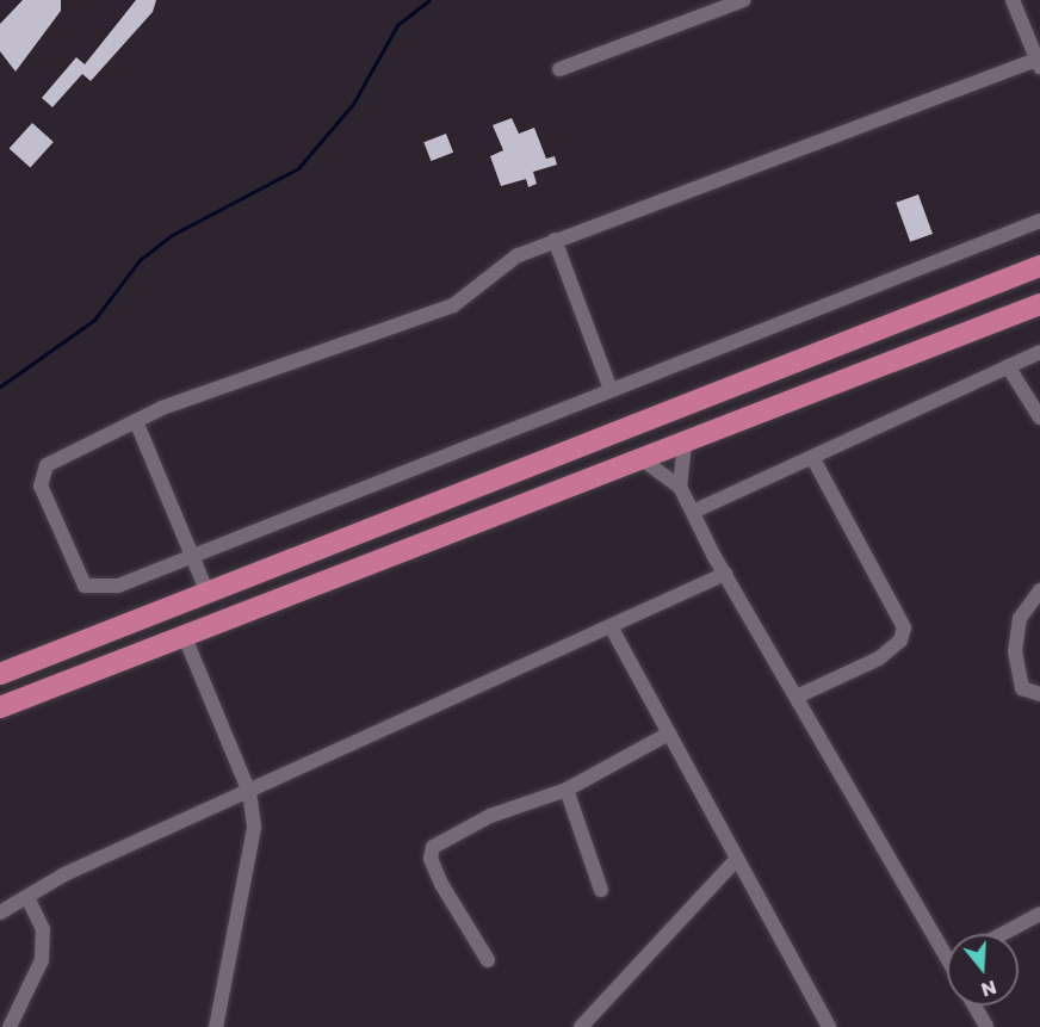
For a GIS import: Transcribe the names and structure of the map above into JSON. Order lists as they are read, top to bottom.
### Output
{
  "north": "bottom"
}
